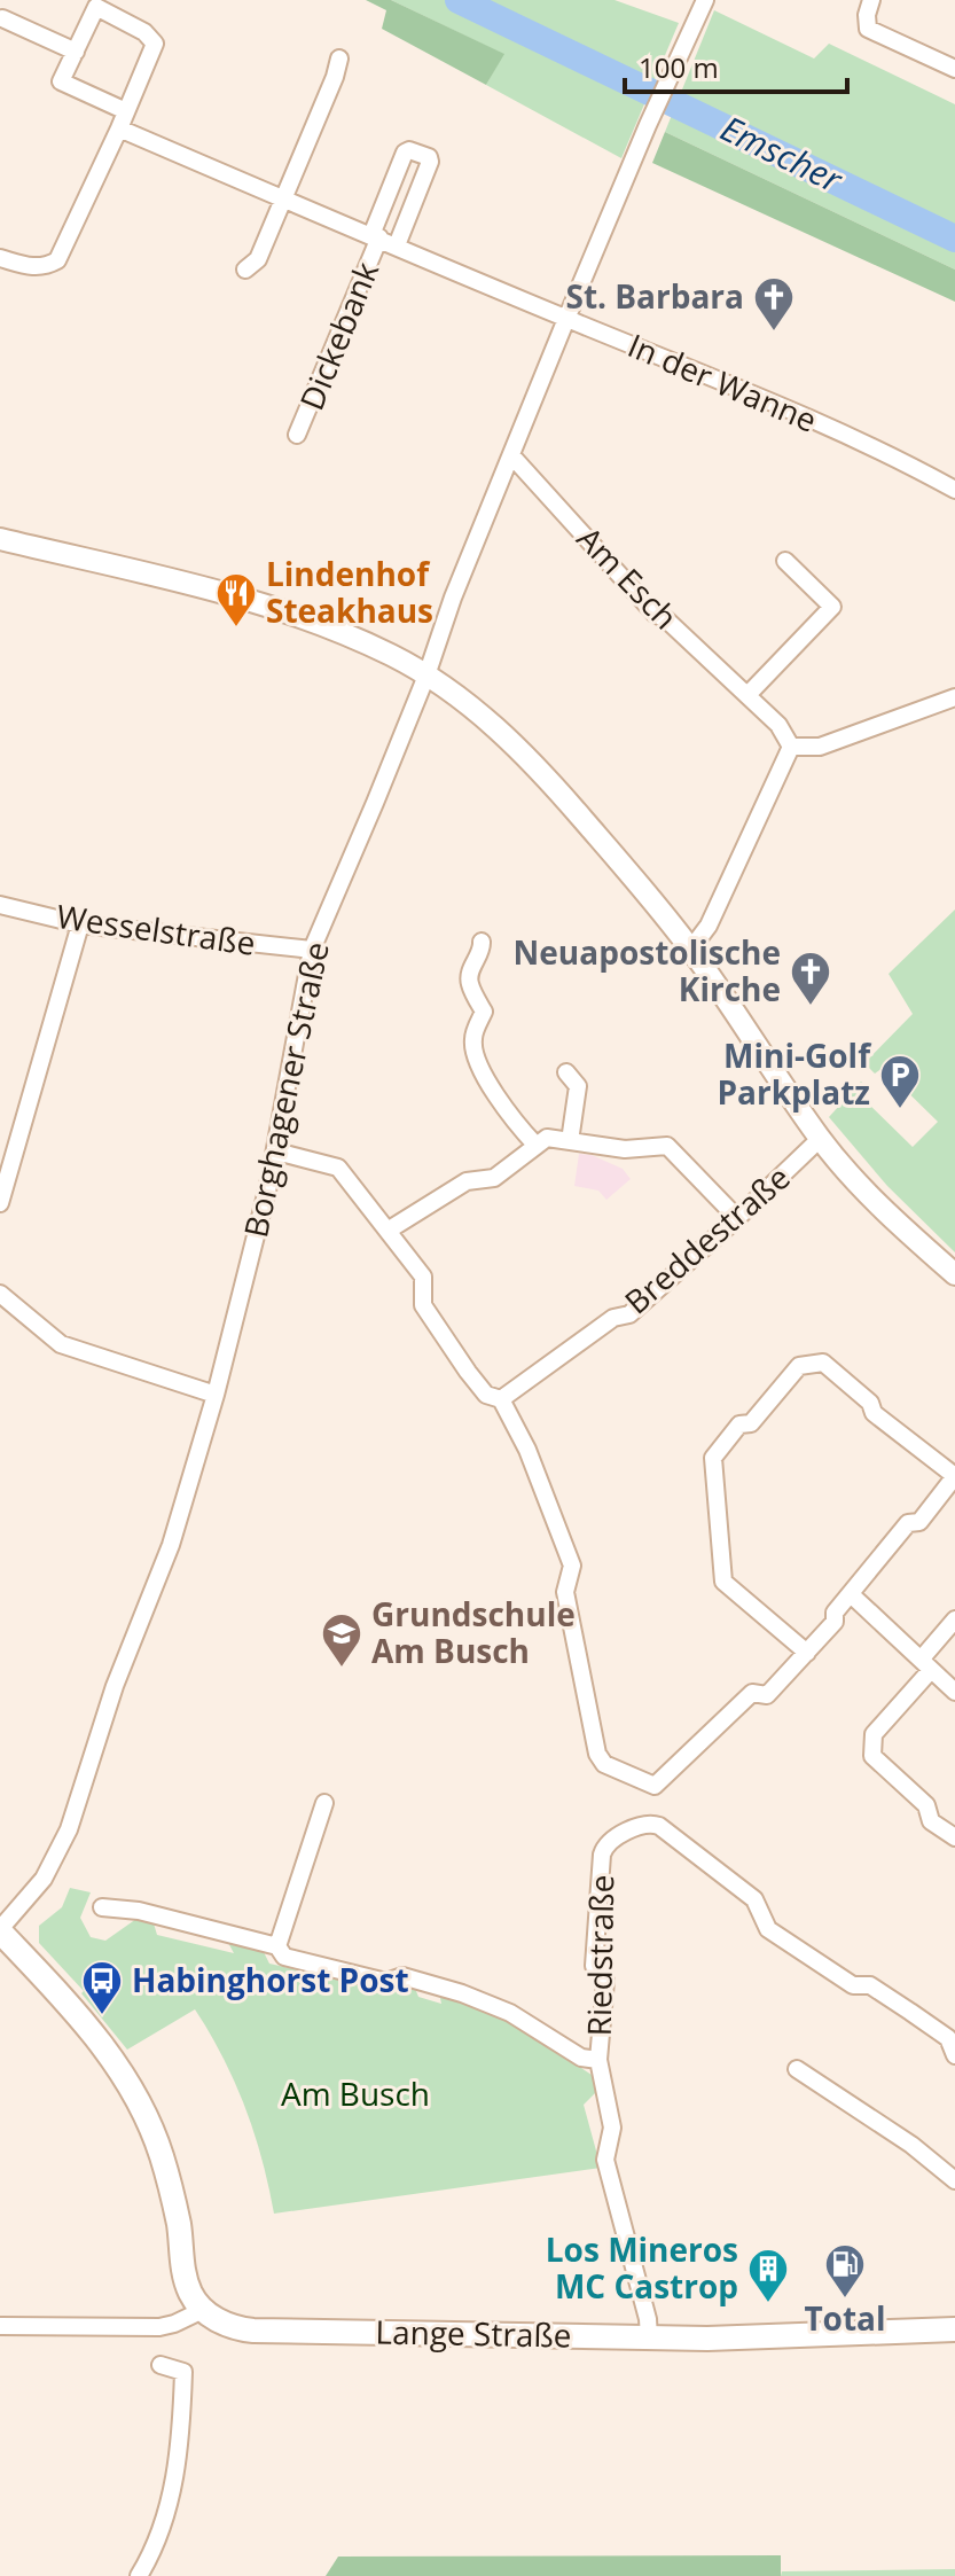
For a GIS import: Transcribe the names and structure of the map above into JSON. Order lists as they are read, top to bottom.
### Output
{
  "streets": {
    "main road": ["Lange Straße"],
    "street": [
      "Dickebank",
      "In der Wanne",
      "Am Esch",
      "Wesselstraße",
      "Borghagener Straße",
      "Breddestraße",
      "Riedstraße"
    ]
  },
  "crossings": [
    ["Dickebank", "In der Wanne"],
    ["In der Wanne", "Borghagener Straße"],
    ["Am Esch", "Borghagener Straße"],
    ["Wesselstraße", "Borghagener Straße"],
    ["Riedstraße", "Lange Straße"]
  ],
  "water": ["Emscher"],
  "parks": ["Am Busch"],
  "places": {
    "church": ["St. Barbara", "Neuapostolische Kirche"],
    "restaurant": ["Lindenhof Steakhaus"],
    "parking": ["Mini-Golf Parkplatz"],
    "school or university": ["Grundschule Am Busch"],
    "bus stop": ["Habinghorst Post"],
    "fuel station": ["Total"],
    "building": ["Los Mineros MC Castrop"]
  },
  "scale_bar": "100 m"
}
